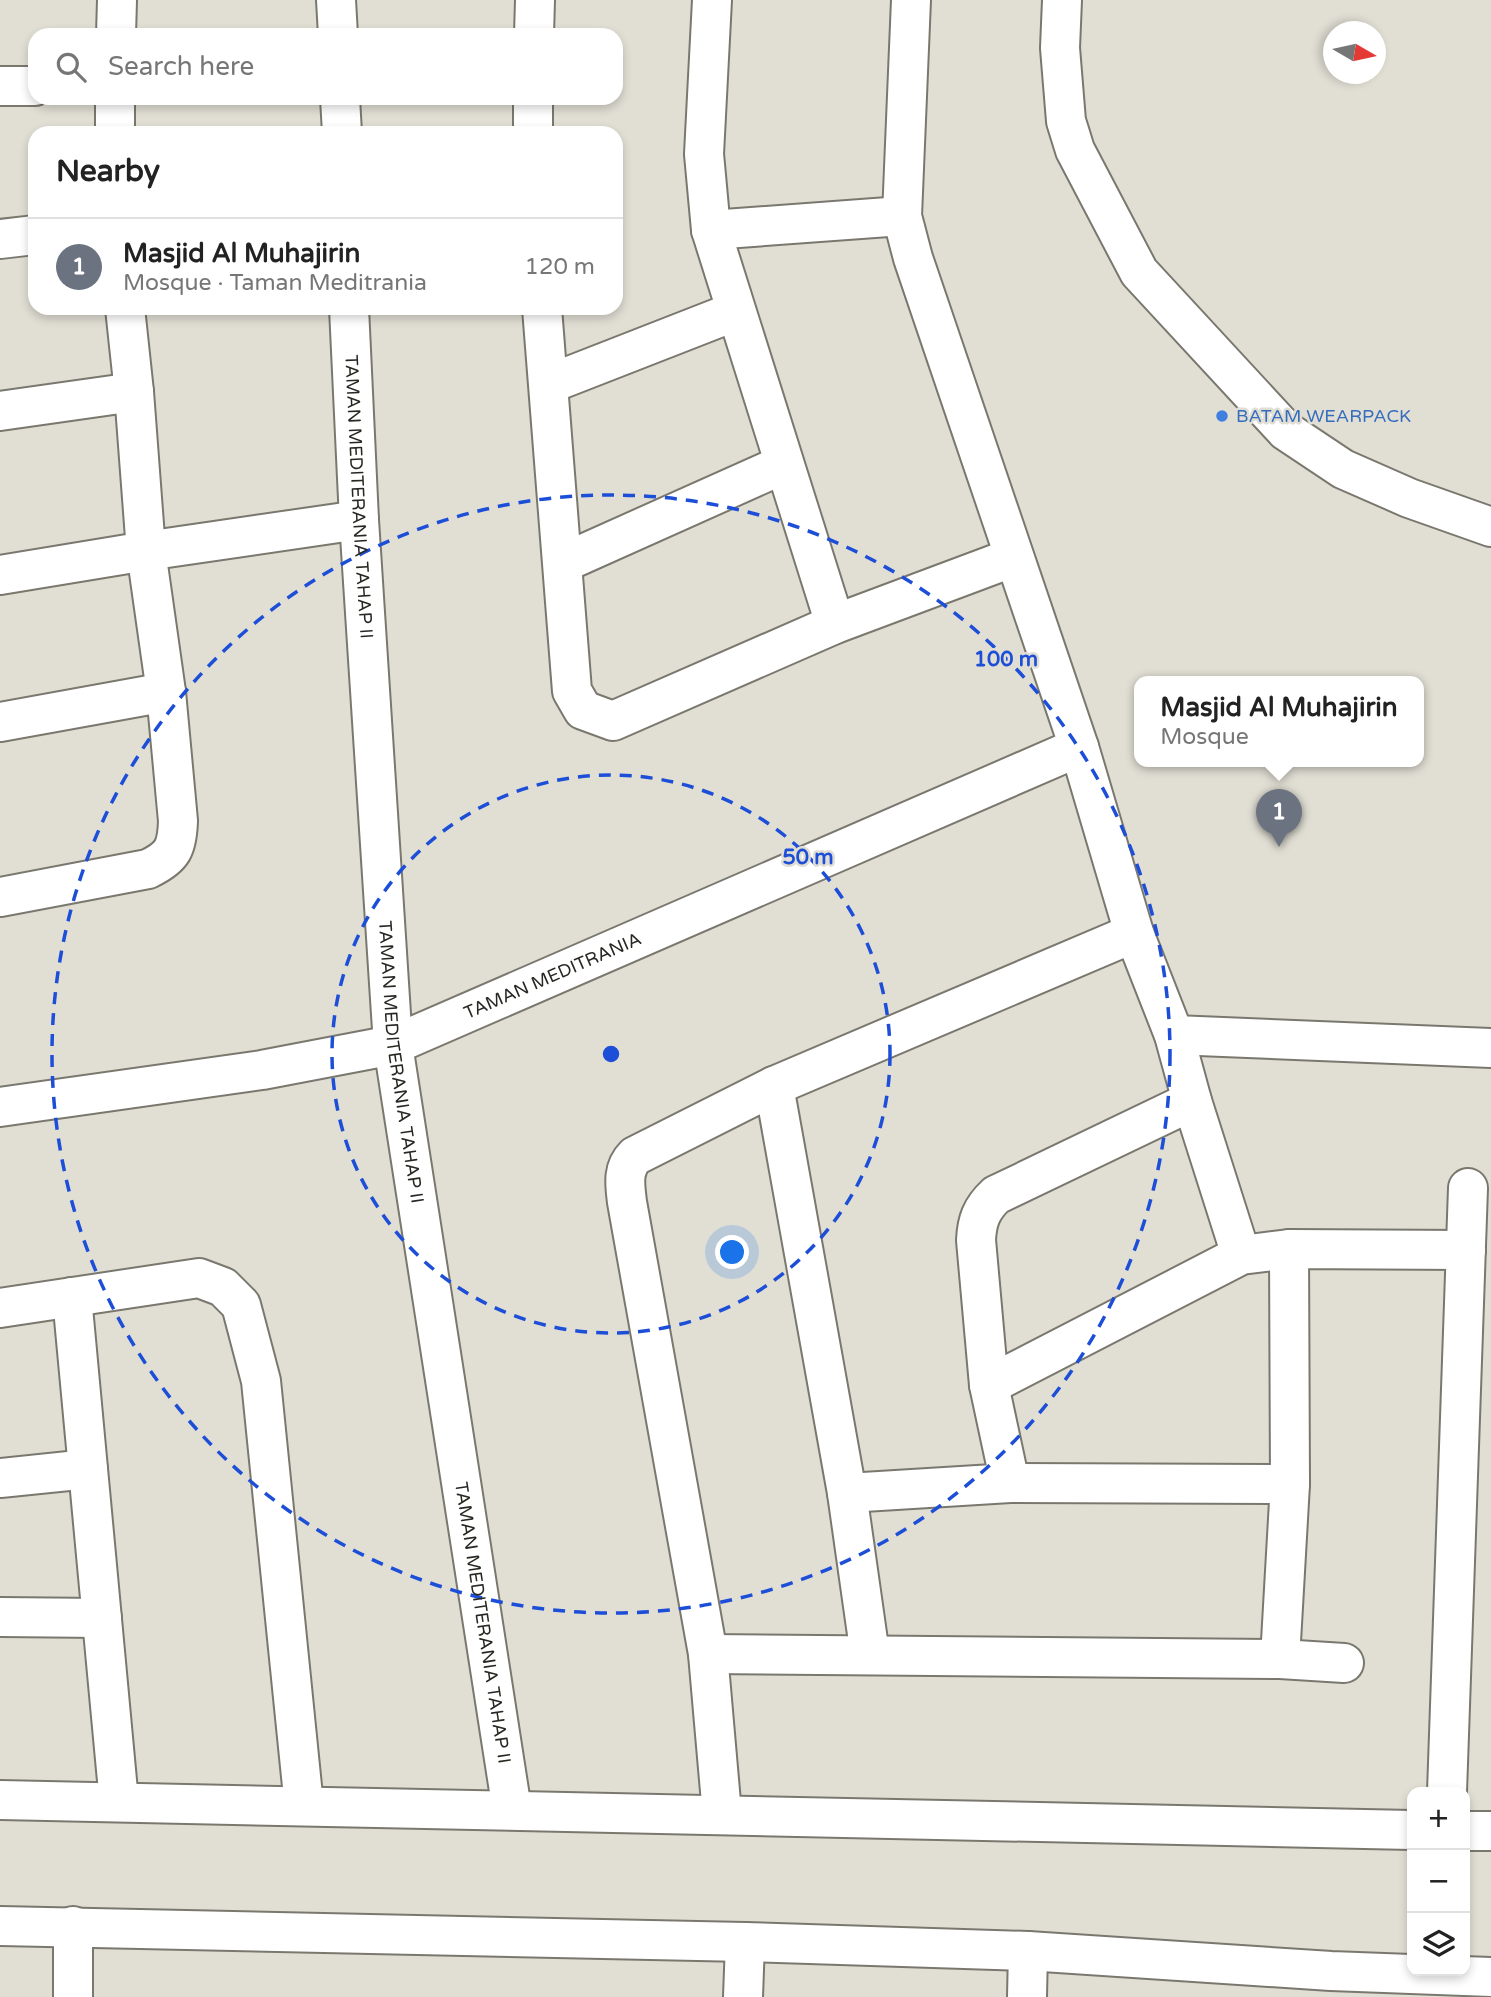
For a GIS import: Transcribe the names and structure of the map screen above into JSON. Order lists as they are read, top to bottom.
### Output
{
  "streets": {
    "street": ["TAMAN MEDITERANIA TAHAP II", "TAMAN MEDITRANIA"]
  },
  "crossings": [
    ["TAMAN MEDITERANIA TAHAP II", "TAMAN MEDITRANIA"]
  ],
  "places": ["BATAM WEARPACK"],
  "north": "right",
  "page": {
    "search": "Search here",
    "heading": "Nearby",
    "list": [
      {
        "mark": "1",
        "name": "Masjid Al Muhajirin",
        "note": "Mosque · Taman Meditrania",
        "value": "120 m"
      }
    ],
    "popup": ["Masjid Al Muhajirin", "Mosque"],
    "pins": "1",
    "map_buttons": ["+", "−"]
  },
  "rings": ["100 m", "50 m"]
}
